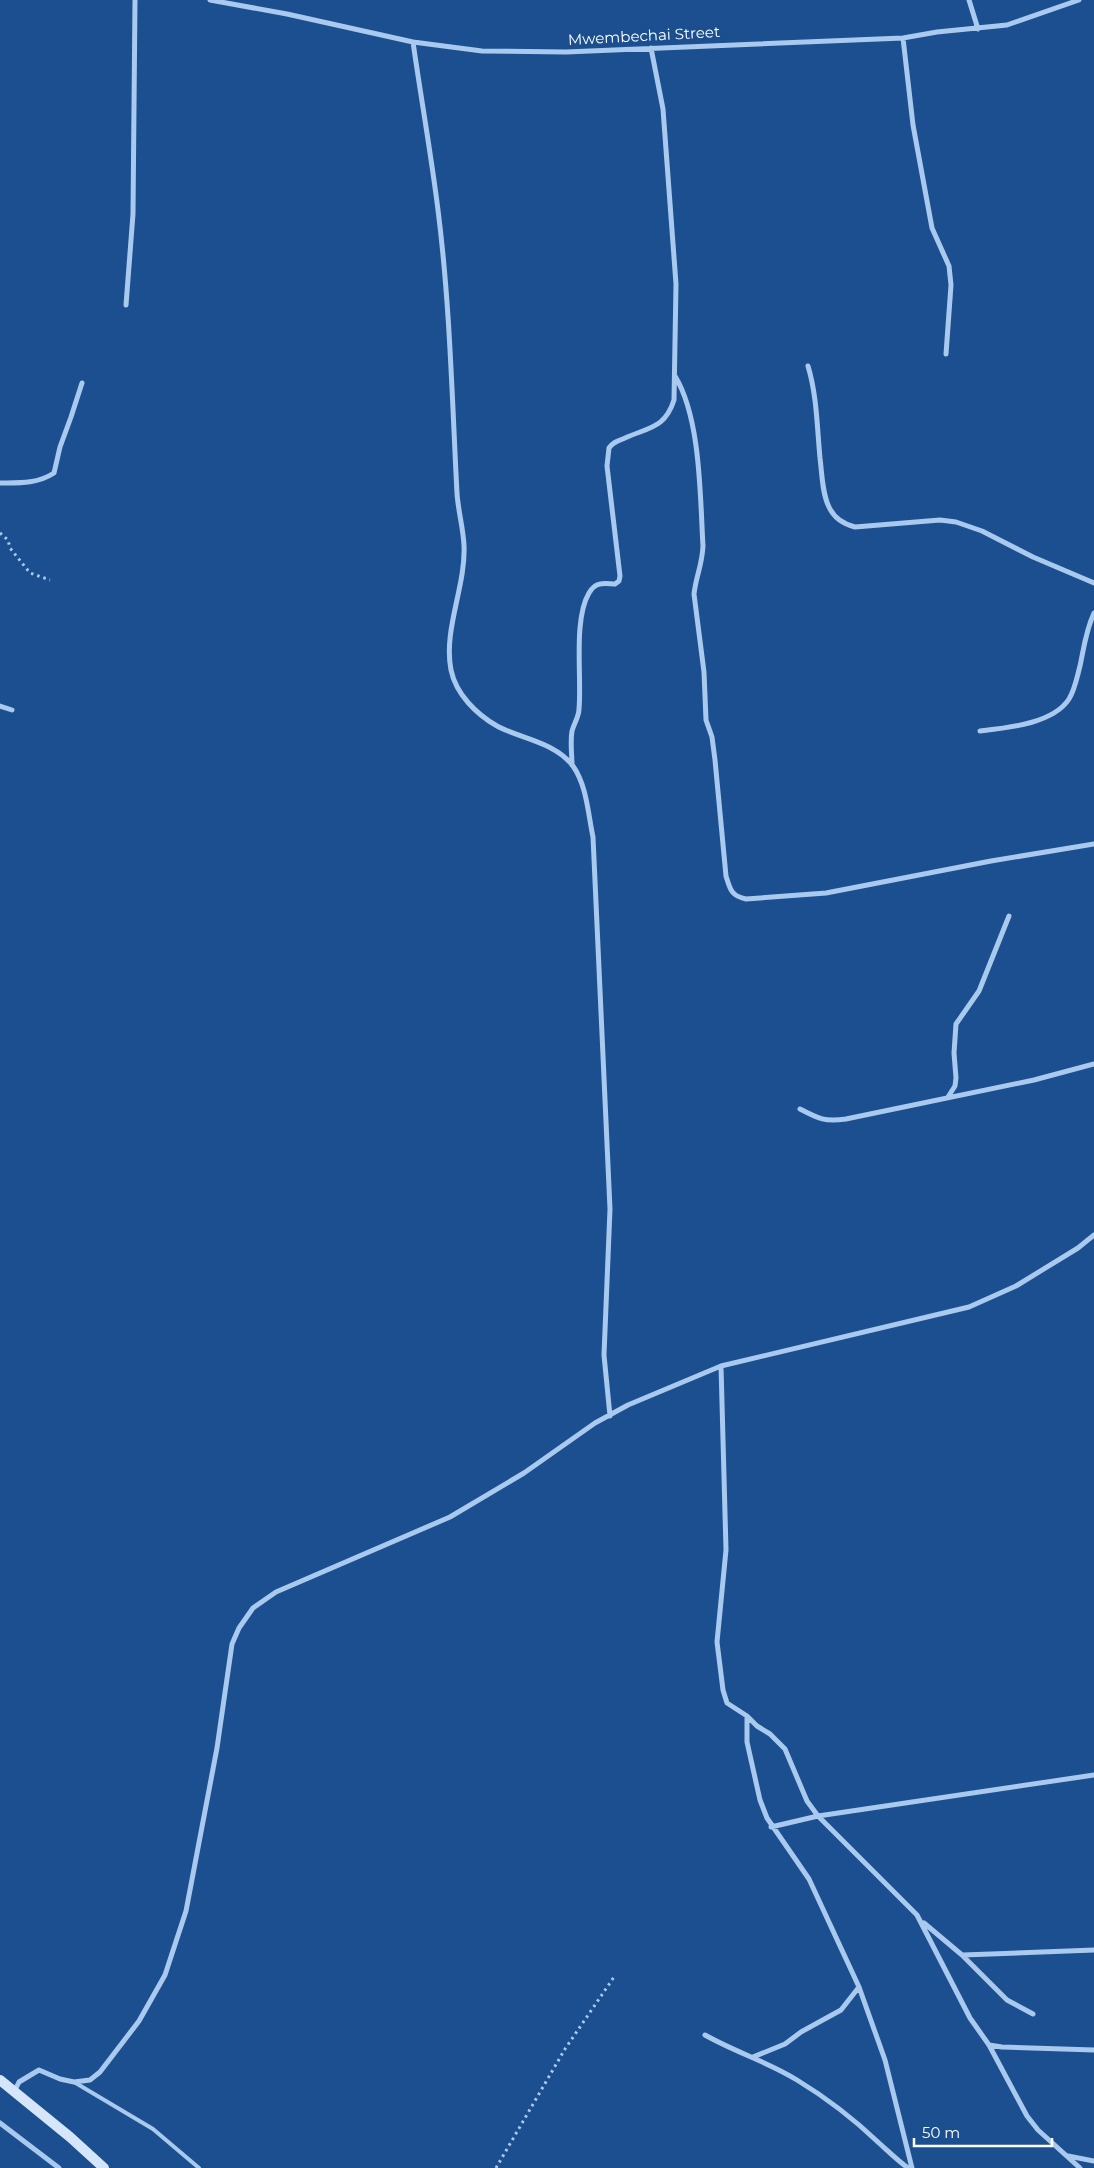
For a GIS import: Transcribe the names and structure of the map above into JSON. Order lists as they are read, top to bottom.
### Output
{
  "streets": {
    "street": ["Mwembechai Street"]
  },
  "scale_bar": "50 m"
}
